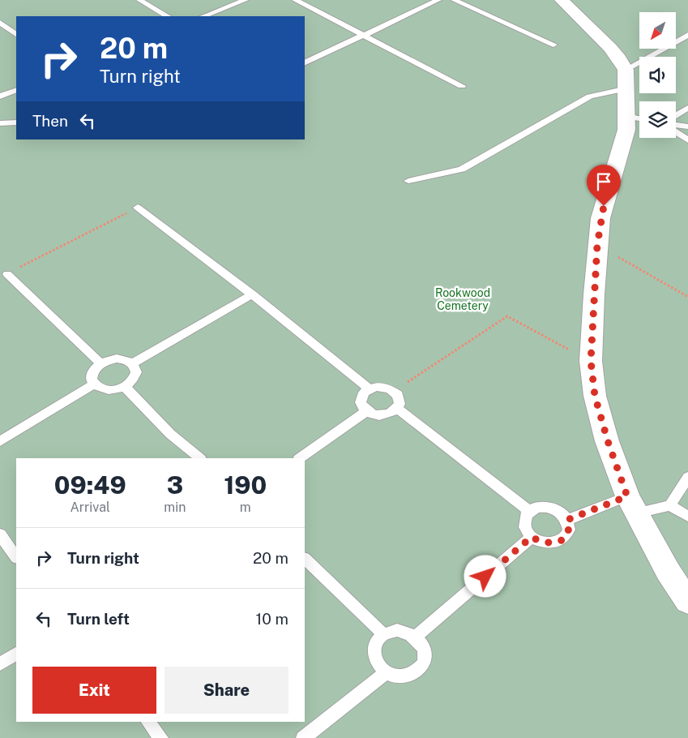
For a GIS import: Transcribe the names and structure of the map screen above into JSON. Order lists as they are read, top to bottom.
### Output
{
  "parks": ["Rookwood Cemetery"],
  "north": "bottom left",
  "page": {
    "turn": ["20 m", "Turn right"],
    "then": "Then",
    "eta": [
      "09:49",
      "Arrival",
      "3",
      "min",
      "190",
      "m"
    ],
    "list": [
      {
        "name": "Turn right",
        "value": "20 m"
      },
      {
        "name": "Turn left",
        "value": "10 m"
      }
    ],
    "buttons": ["Exit", "Share"]
  }
}
